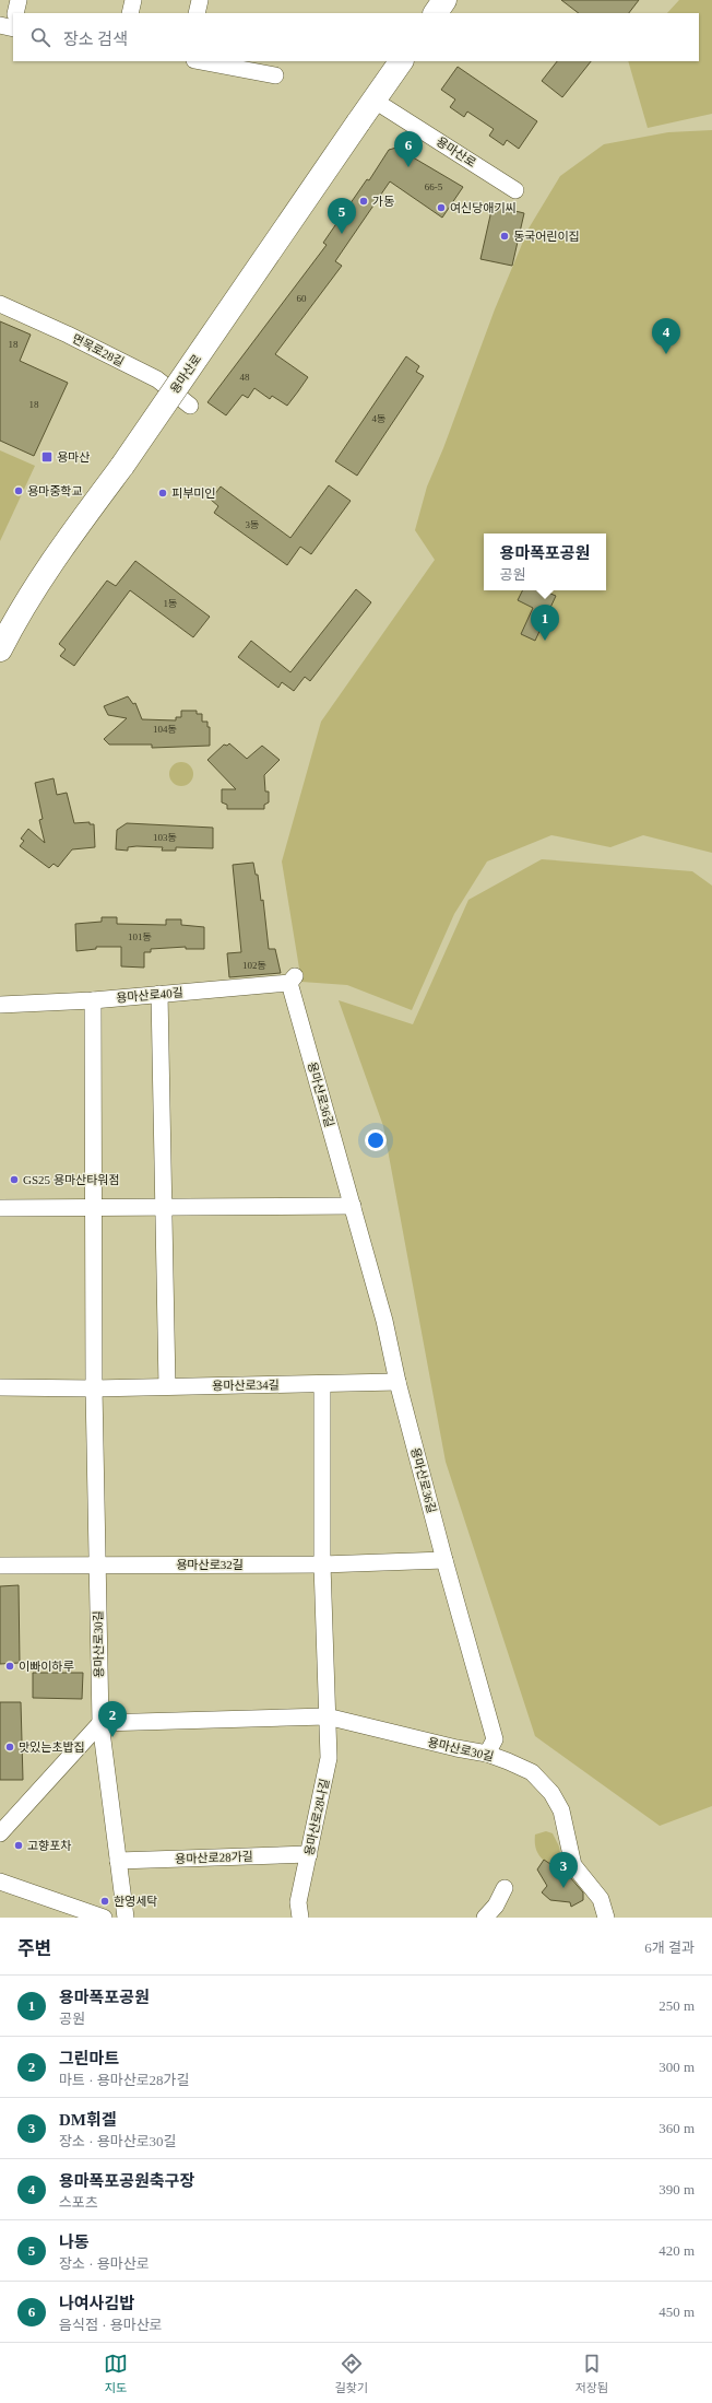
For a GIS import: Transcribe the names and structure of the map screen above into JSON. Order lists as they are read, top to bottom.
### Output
{
  "streets": {
    "main road": ["용마산로"],
    "street": [
      "면목로28길",
      "용마산로40길",
      "용마산로36길",
      "용마산로34길",
      "용마산로32길",
      "용마산로30길",
      "용마산로28나길",
      "용마산로28가길"
    ]
  },
  "crossings": [
    ["용마산로40길", "용마산로36길"],
    ["용마산로36길", "용마산로34길"],
    ["용마산로36길", "용마산로32길"],
    ["용마산로36길", "용마산로30길"],
    ["용마산로32길", "용마산로30길"],
    ["용마산로30길", "용마산로28나길"],
    ["용마산로28나길", "용마산로28가길"]
  ],
  "places": {
    "other": [
      "가동",
      "여신당애기씨",
      "동국어린이집",
      "용마중학교",
      "피부미인",
      "GS25 용마산타워점",
      "이빠이하루",
      "맛있는초밥집",
      "고향포차",
      "한영세탁"
    ],
    "transit": ["용마산"]
  },
  "house_numbers": [
    "66-5",
    "60",
    "18",
    "48",
    "18",
    "4동",
    "3동",
    "1동",
    "104동",
    "103동",
    "101동",
    "102동"
  ],
  "page": {
    "search": "장소 검색",
    "pins": [
      "6",
      "5",
      "4",
      "1",
      "2",
      "3"
    ],
    "popup": ["용마폭포공원", "공원"],
    "heading": ["주변", "6개 결과"],
    "list": [
      {
        "mark": "1",
        "name": "용마폭포공원",
        "note": "공원",
        "value": "250 m"
      },
      {
        "mark": "2",
        "name": "그린마트",
        "note": "마트 · 용마산로28가길",
        "value": "300 m"
      },
      {
        "mark": "3",
        "name": "DM휘겔",
        "note": "장소 · 용마산로30길",
        "value": "360 m"
      },
      {
        "mark": "4",
        "name": "용마폭포공원축구장",
        "note": "스포츠",
        "value": "390 m"
      },
      {
        "mark": "5",
        "name": "나동",
        "note": "장소 · 용마산로",
        "value": "420 m"
      },
      {
        "mark": "6",
        "name": "나여사김밥",
        "note": "음식점 · 용마산로",
        "value": "450 m"
      }
    ],
    "nav": ["지도", "길찾기", "저장됨"]
  }
}
